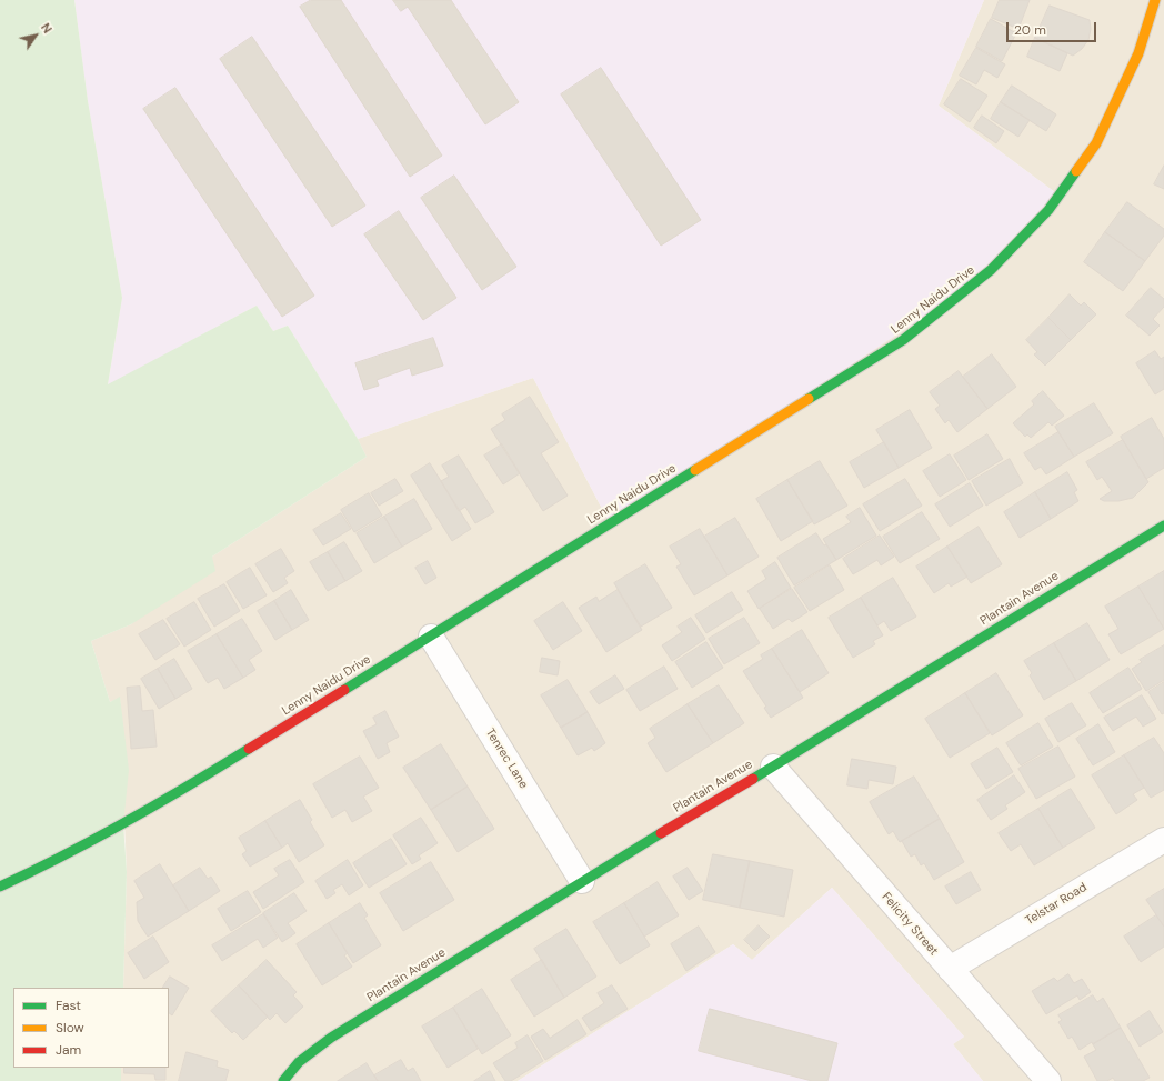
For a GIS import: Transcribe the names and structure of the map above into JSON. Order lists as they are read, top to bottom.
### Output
{
  "streets": {
    "street": [
      "Lenny Naidu Drive",
      "Plantain Avenue",
      "Tenrec Lane",
      "Telstar Road",
      "Felicity Street"
    ]
  },
  "crossings": [
    ["Lenny Naidu Drive", "Tenrec Lane"],
    ["Plantain Avenue", "Tenrec Lane"],
    ["Plantain Avenue", "Felicity Street"],
    ["Telstar Road", "Felicity Street"]
  ],
  "legend": ["Fast", "Slow", "Jam"],
  "scale_bar": "20 m",
  "north": "top right"
}
